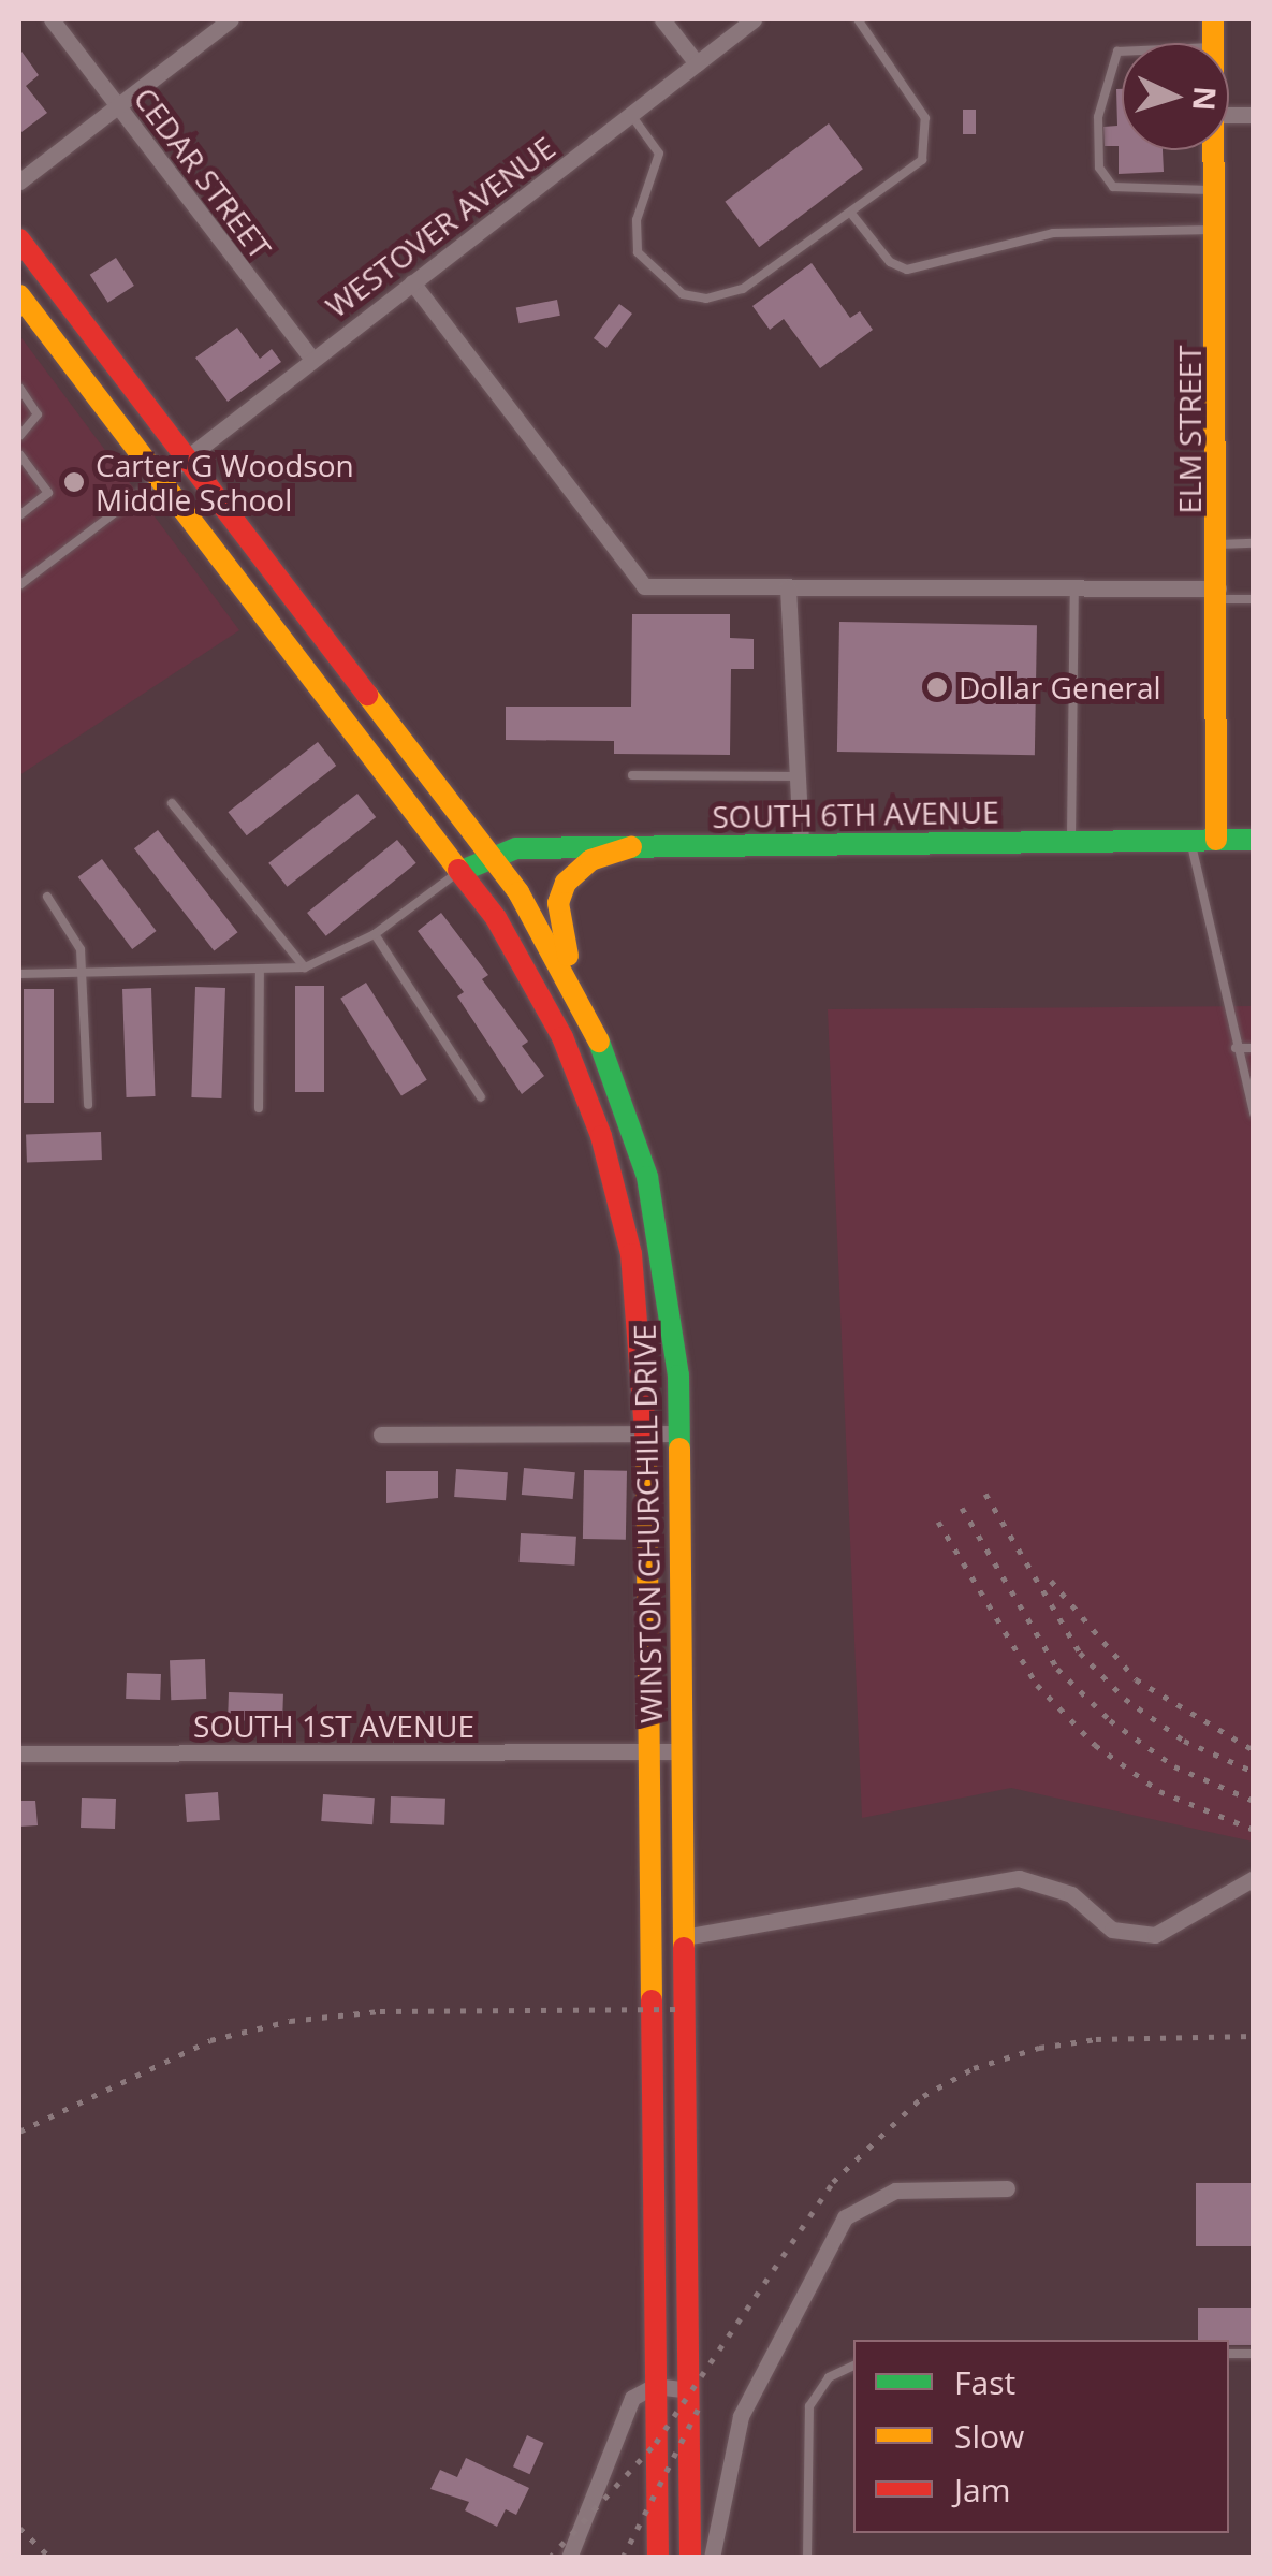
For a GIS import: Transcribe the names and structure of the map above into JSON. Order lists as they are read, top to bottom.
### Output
{
  "streets": {
    "main road": ["ELM STREET", "SOUTH 6TH AVENUE", "WINSTON CHURCHILL DRIVE"],
    "street": ["CEDAR STREET", "WESTOVER AVENUE", "SOUTH 1ST AVENUE"]
  },
  "crossings": [
    ["CEDAR STREET", "WESTOVER AVENUE"],
    ["WESTOVER AVENUE", "WINSTON CHURCHILL DRIVE"],
    ["ELM STREET", "SOUTH 6TH AVENUE"],
    ["SOUTH 6TH AVENUE", "WINSTON CHURCHILL DRIVE"],
    ["WINSTON CHURCHILL DRIVE", "SOUTH 1ST AVENUE"]
  ],
  "places": ["Carter G Woodson Middle School", "Dollar General"],
  "legend": ["Fast", "Slow", "Jam"],
  "north": "right"
}
